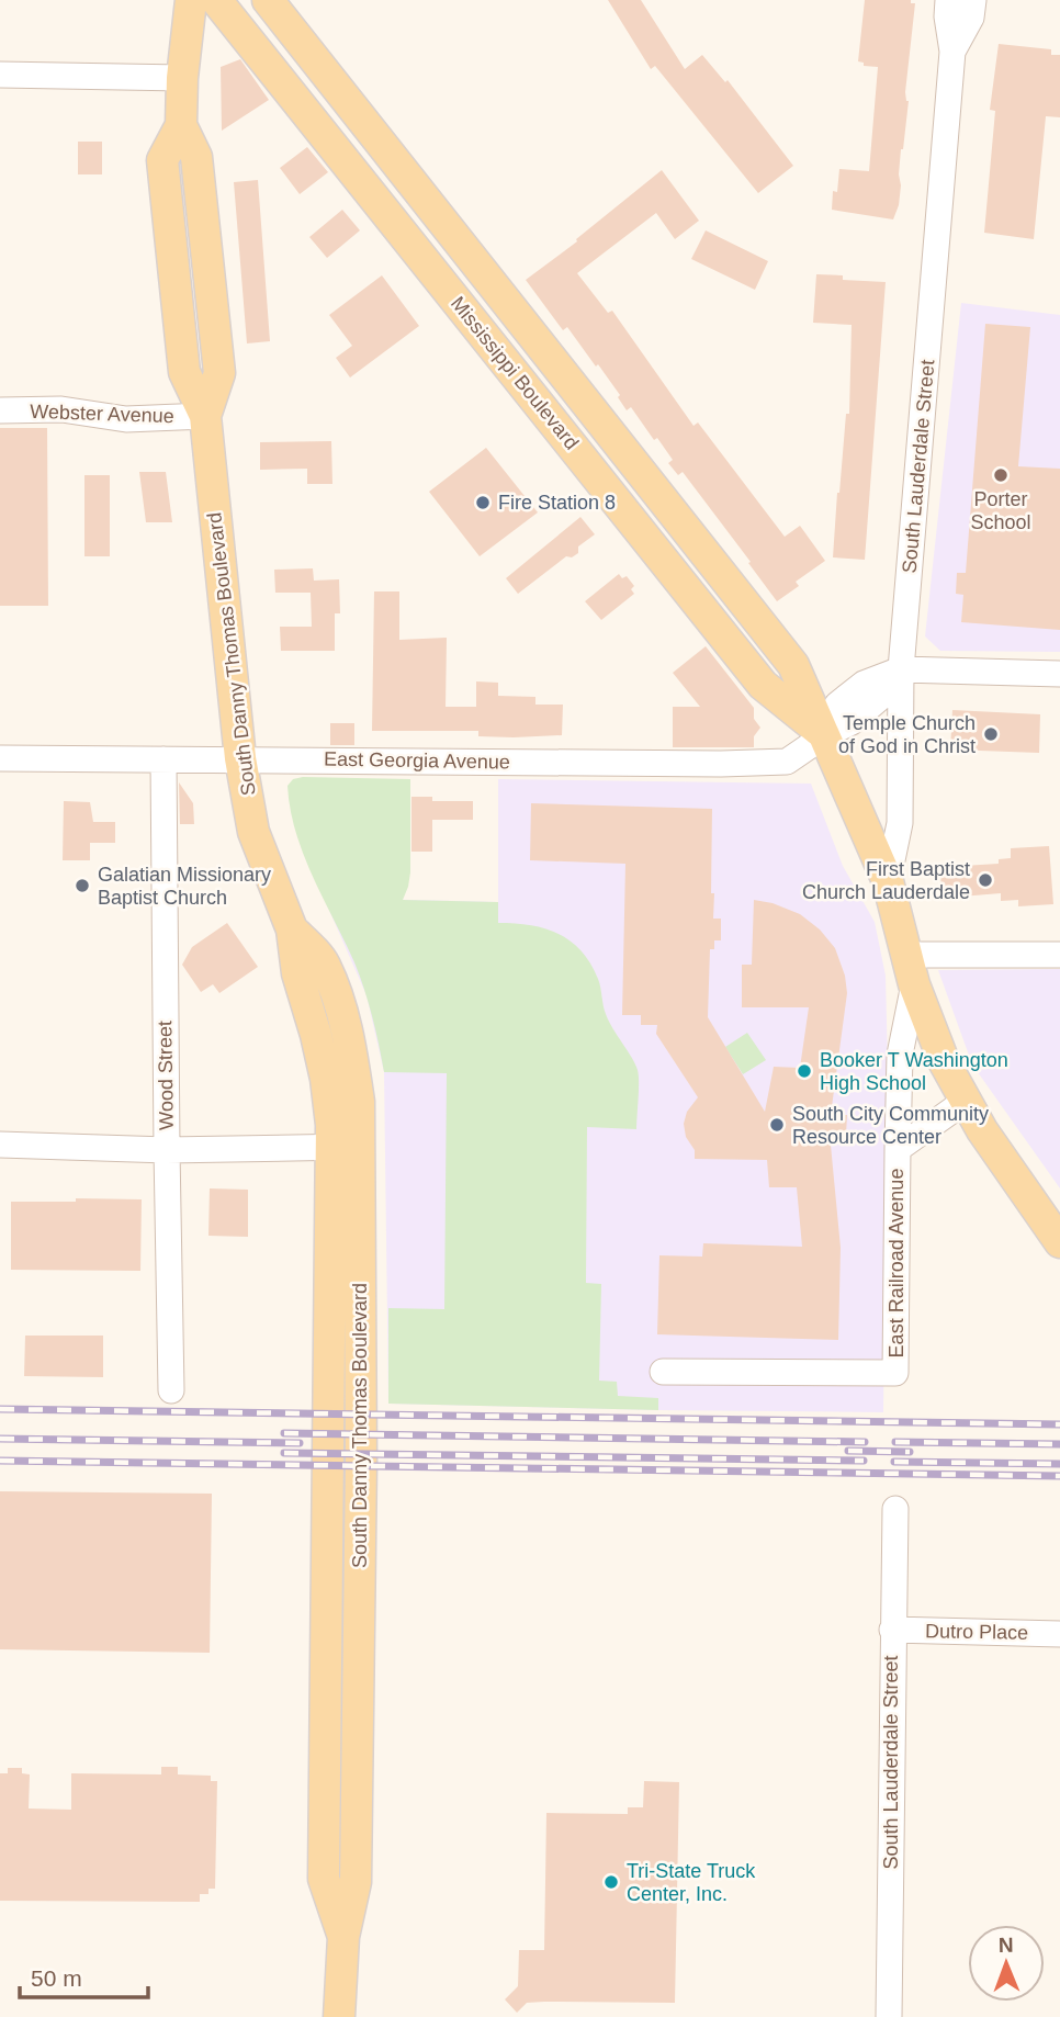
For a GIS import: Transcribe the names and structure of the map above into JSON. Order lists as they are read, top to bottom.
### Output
{
  "streets": {
    "main road": ["Mississippi Boulevard", "South Danny Thomas Boulevard"],
    "street": [
      "Webster Avenue",
      "South Lauderdale Street",
      "East Georgia Avenue",
      "Wood Street",
      "East Railroad Avenue",
      "Dutro Place"
    ]
  },
  "crossings": [
    ["Mississippi Boulevard", "South Lauderdale Street"],
    ["Mississippi Boulevard", "East Georgia Avenue"],
    ["Mississippi Boulevard", "East Railroad Avenue"],
    ["Webster Avenue", "South Danny Thomas Boulevard"],
    ["South Lauderdale Street", "East Georgia Avenue"],
    ["South Lauderdale Street", "Dutro Place"],
    ["South Danny Thomas Boulevard", "East Georgia Avenue"],
    ["East Georgia Avenue", "Wood Street"]
  ],
  "places": [
    "Porter School",
    "Fire Station 8",
    "Temple Church of God in Christ",
    "First Baptist Church Lauderdale",
    "Galatian Missionary Baptist Church",
    "Booker T Washington High School",
    "South City Community Resource Center",
    "Tri-State Truck Center, Inc."
  ],
  "scale_bar": "50 m",
  "north": "top"
}
